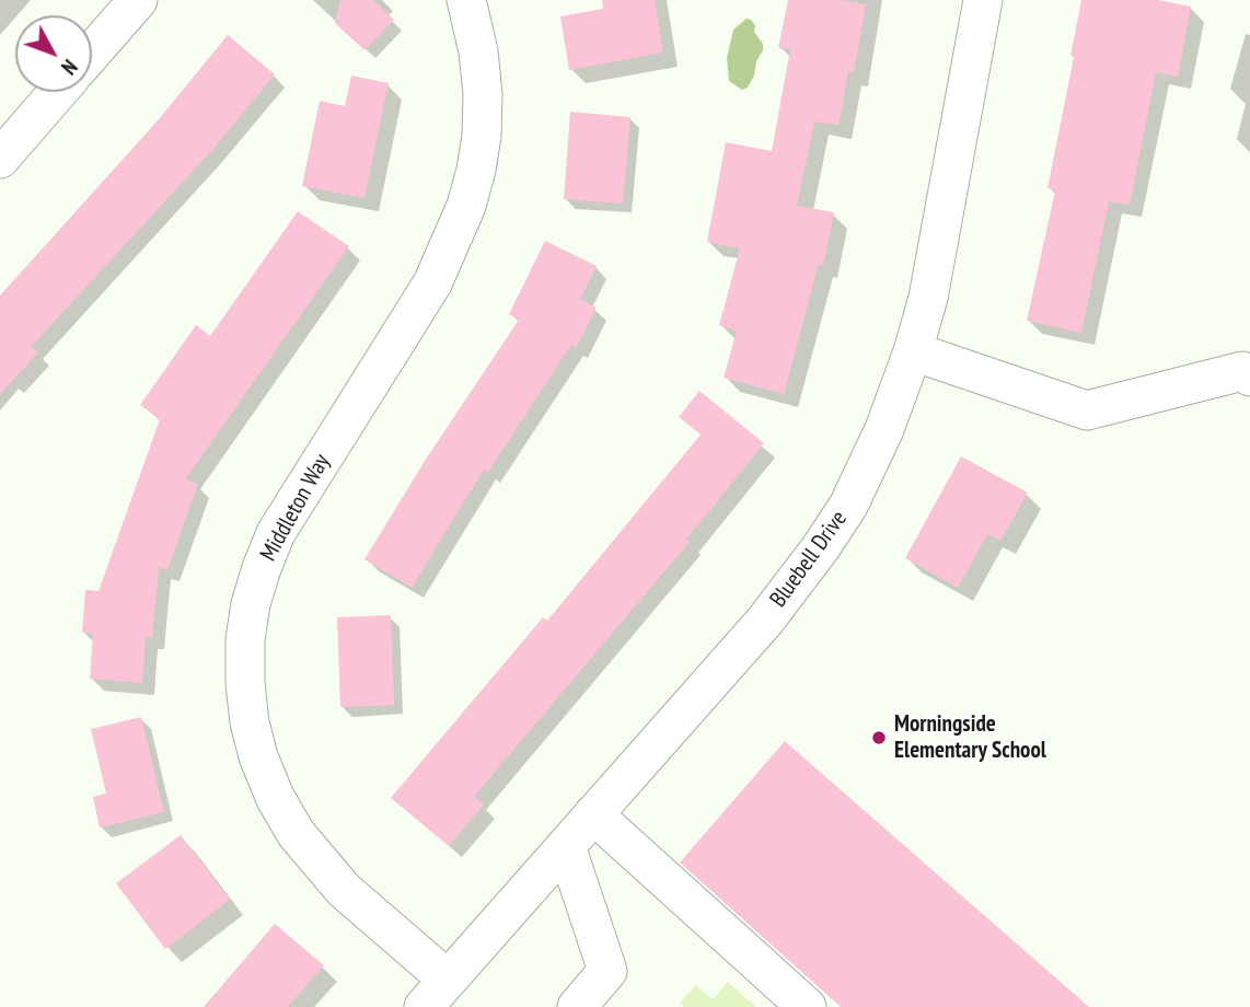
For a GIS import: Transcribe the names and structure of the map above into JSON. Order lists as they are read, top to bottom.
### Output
{
  "streets": {
    "street": ["Middleton Way", "Bluebell Drive"]
  },
  "crossings": [
    ["Middleton Way", "Bluebell Drive"]
  ],
  "places": ["Morningside Elementary School"],
  "north": "bottom right"
}
